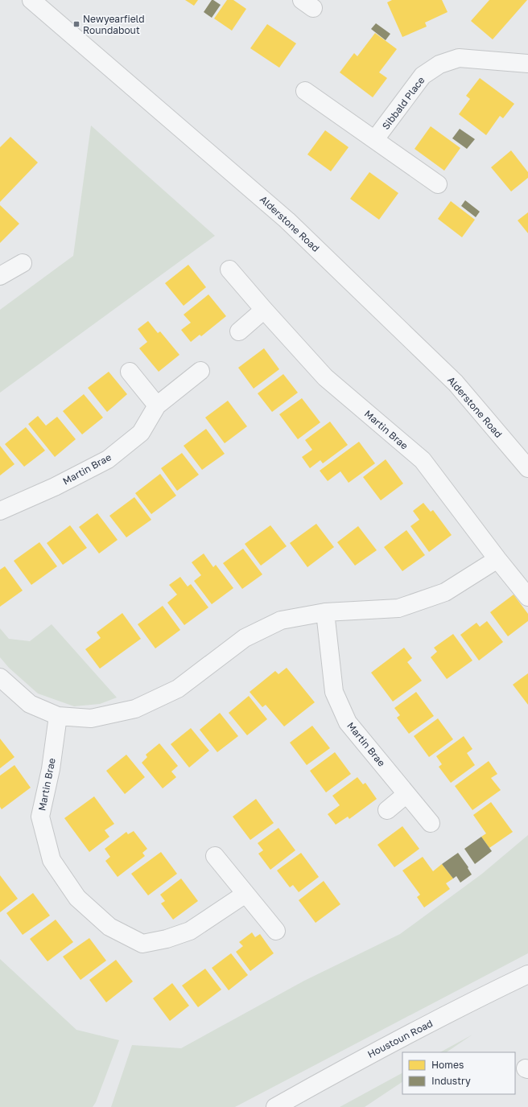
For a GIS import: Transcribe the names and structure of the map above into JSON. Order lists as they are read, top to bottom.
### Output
{
  "streets": {
    "street": [
      "Sibbald Place",
      "Alderstone Road",
      "Martin Brae",
      "Houstoun Road"
    ]
  },
  "places": {
    "transit": ["Newyearfield Roundabout"]
  },
  "legend": ["Homes", "Industry"]
}
